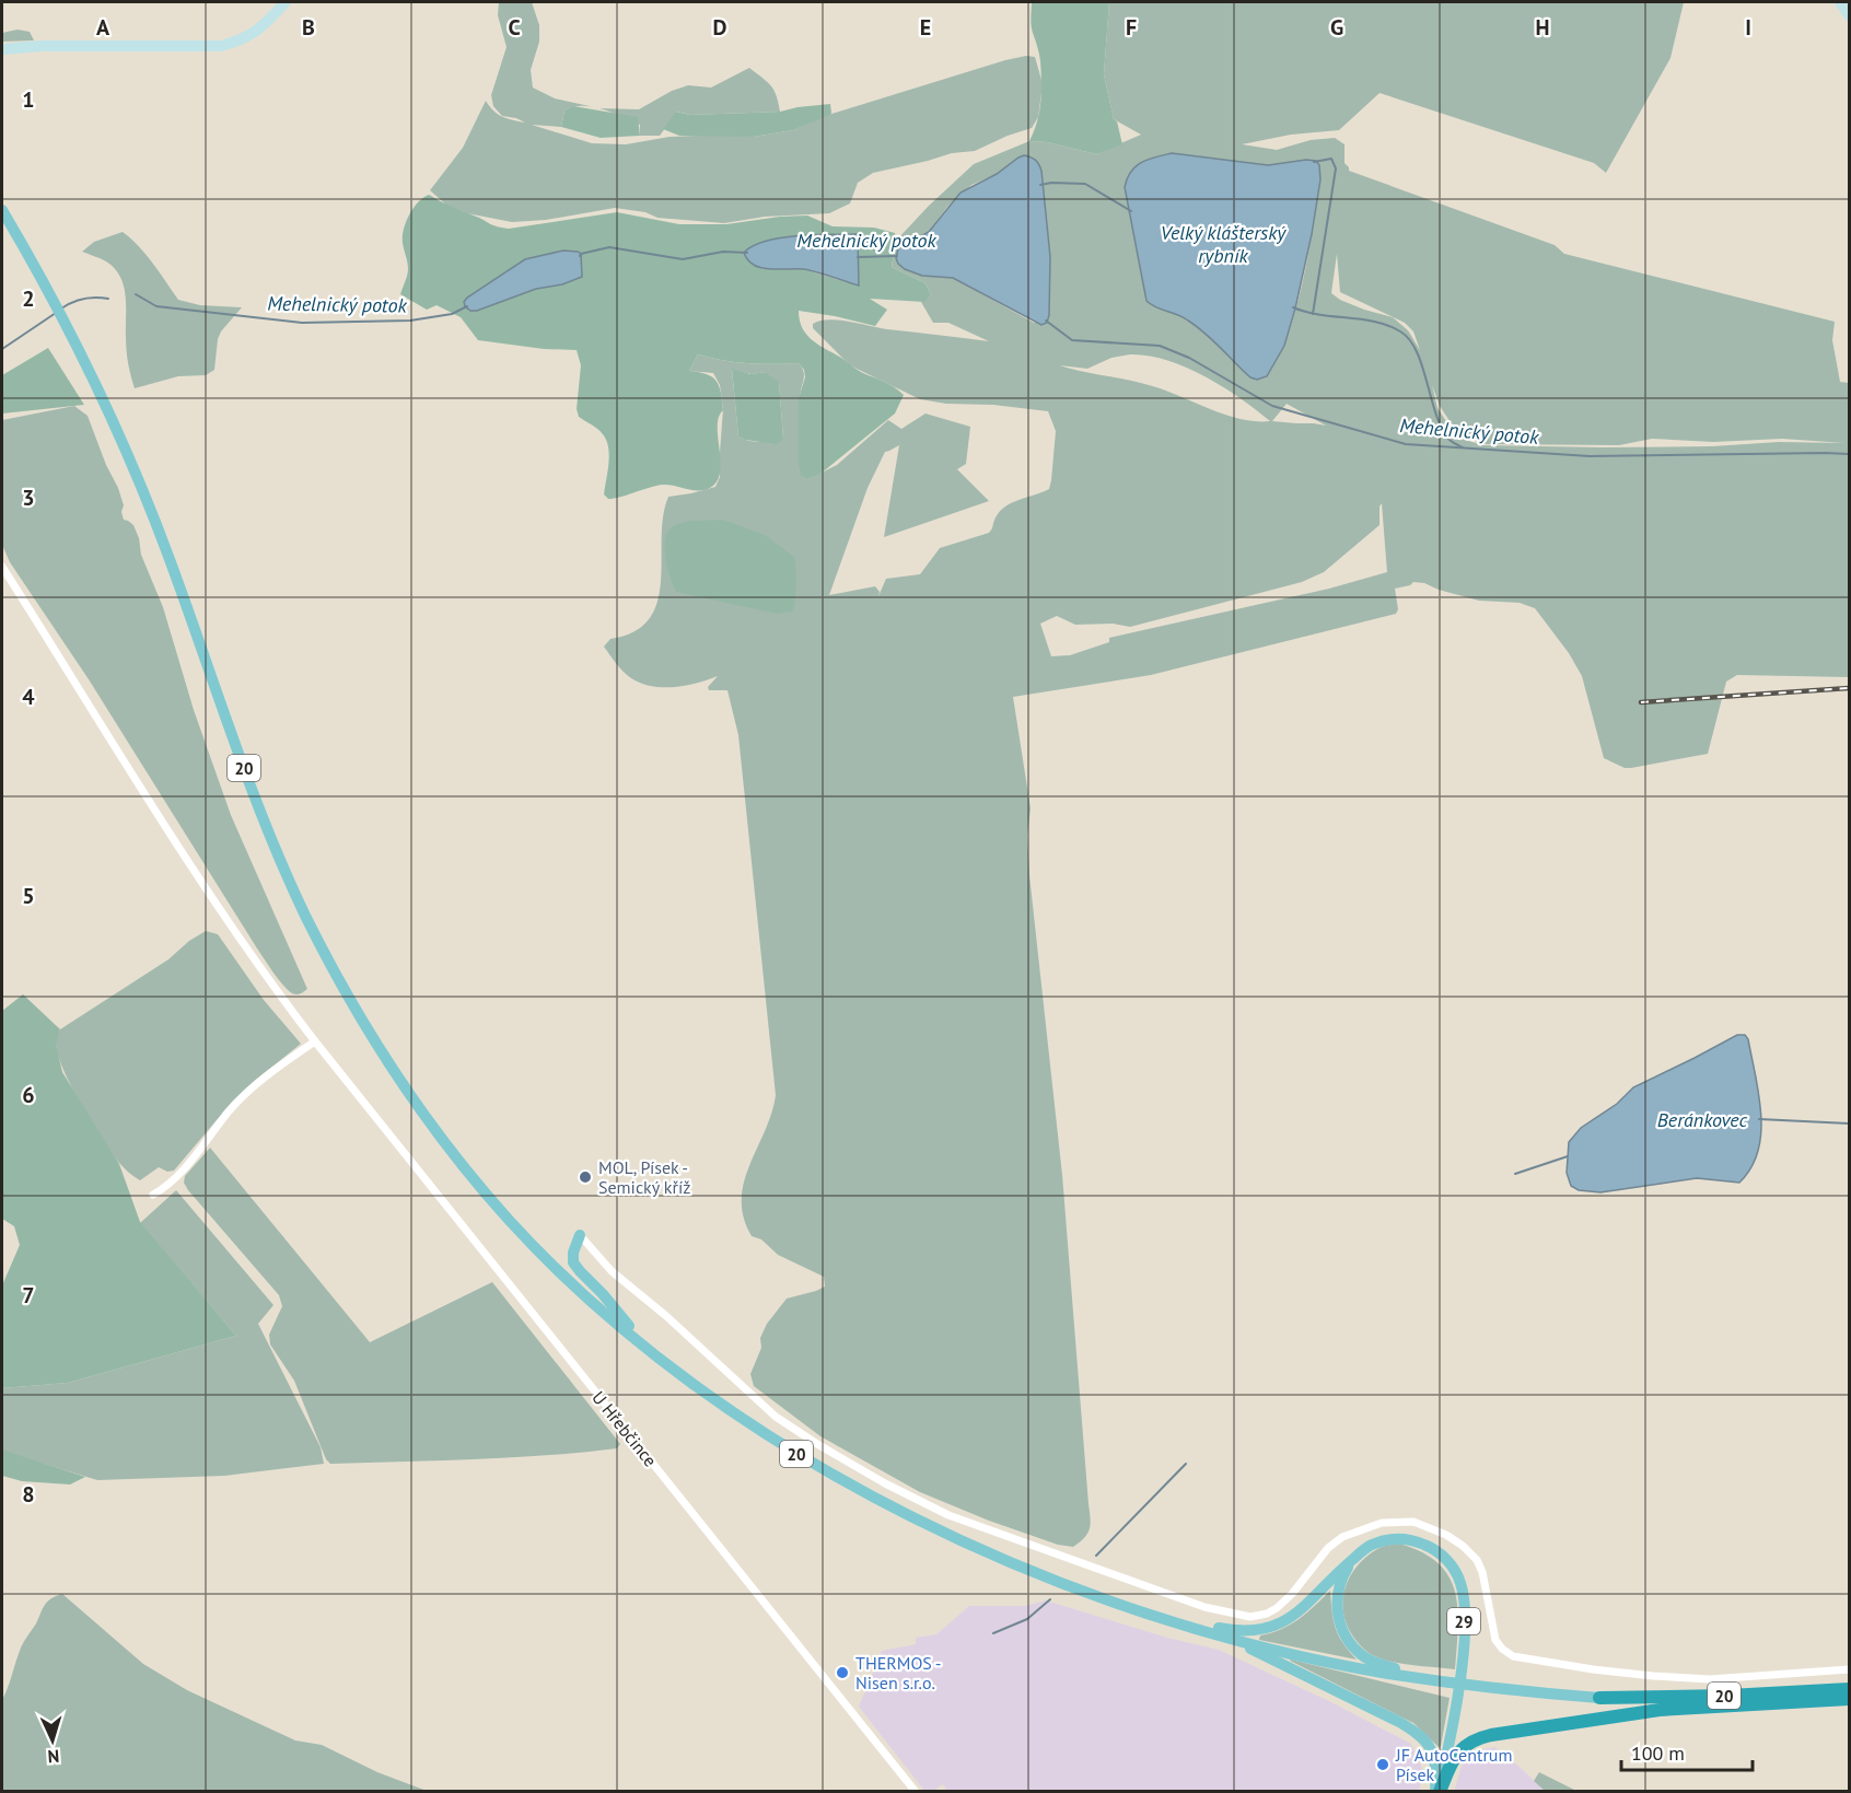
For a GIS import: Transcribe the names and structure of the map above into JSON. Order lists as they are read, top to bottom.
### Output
{
  "streets": {
    "highway": ["20"],
    "main road": ["29"],
    "street": ["U Hřebčince"]
  },
  "water": ["Velký klášterský rybník", "Mehelnický potok", "Beránkovec"],
  "places": ["MOL, Písek - Semický kříž", "THERMOS - Nisen s.r.o.", "JF AutoCentrum Písek"],
  "scale_bar": "100 m",
  "north": "bottom",
  "grid": {
    "columns": [
      "A",
      "B",
      "C",
      "D",
      "E",
      "F",
      "G",
      "H",
      "I"
    ],
    "rows": [
      "1",
      "2",
      "3",
      "4",
      "5",
      "6",
      "7",
      "8"
    ]
  }
}
